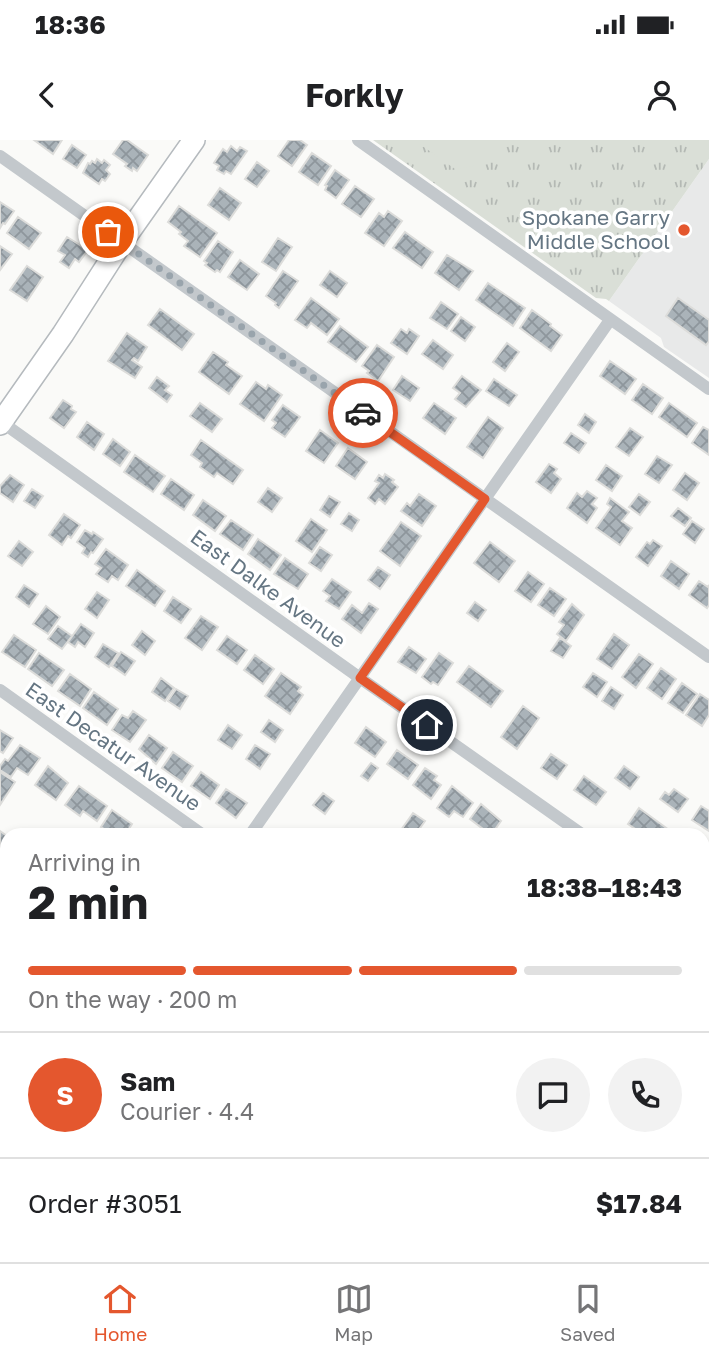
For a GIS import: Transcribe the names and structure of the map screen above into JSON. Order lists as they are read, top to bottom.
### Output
{
  "streets": {
    "street": ["East Dalke Avenue", "East Decatur Avenue"]
  },
  "places": ["Spokane Garry Middle School"],
  "page": {
    "status": "18:36",
    "header": "Forkly",
    "heading": ["2 min", "Arriving in", "18:38–18:43"],
    "panel": [
      "Sam",
      "Courier · 4.4",
      "Order #3051",
      "$17.84"
    ],
    "bar": "On the way · 200 m",
    "round": "S",
    "tabs": ["Home", "Map", "Saved"]
  }
}
